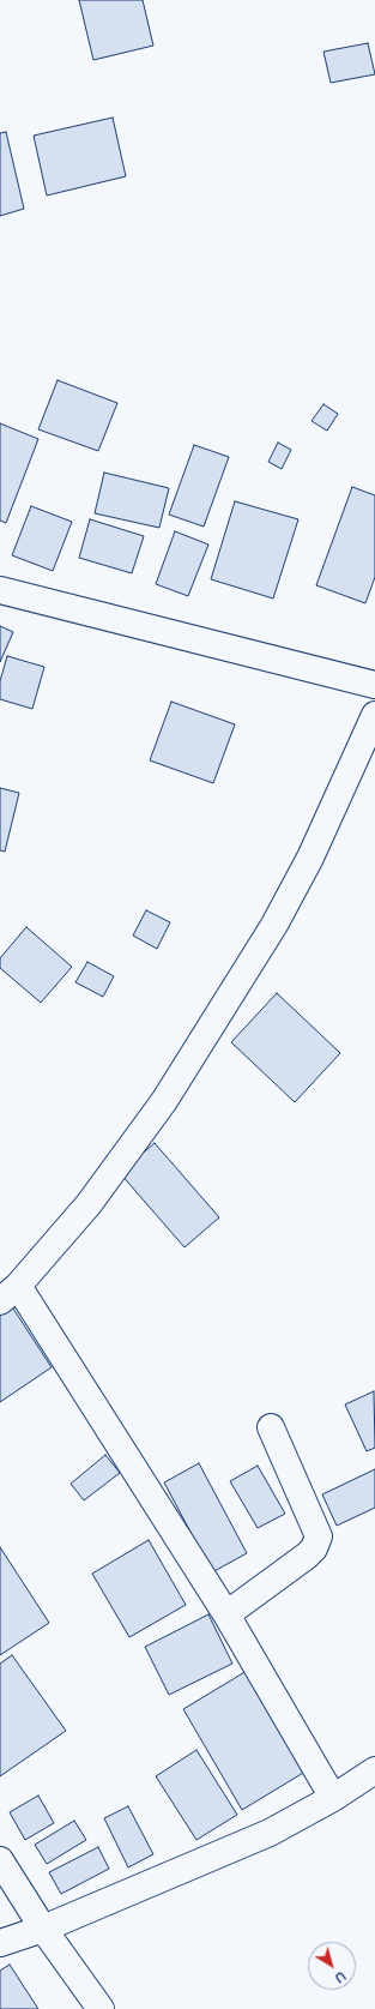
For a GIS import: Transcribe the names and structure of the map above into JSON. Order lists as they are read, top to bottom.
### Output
{
  "north": "bottom right"
}
